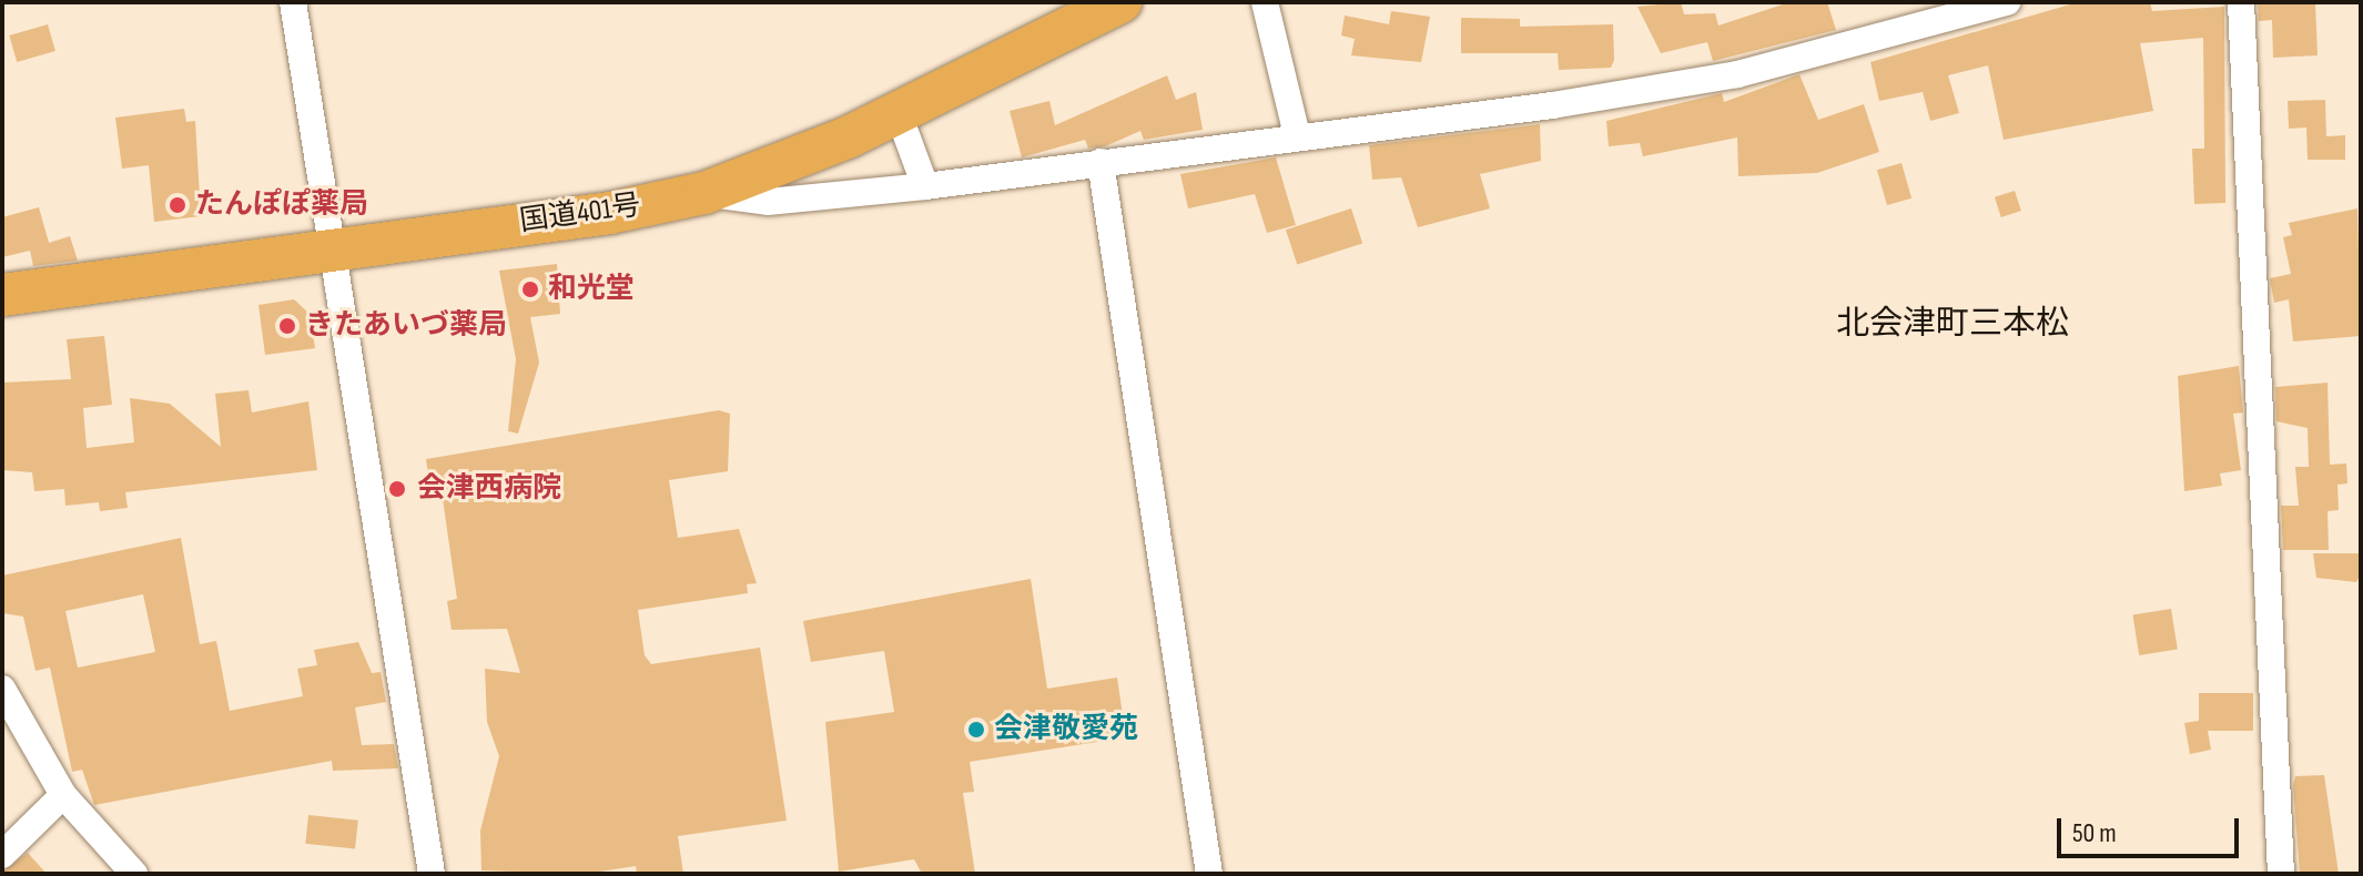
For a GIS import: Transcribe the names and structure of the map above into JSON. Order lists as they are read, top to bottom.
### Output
{
  "streets": {
    "highway": ["国道401号"]
  },
  "districts": ["北会津町三本松"],
  "places": [
    "たんぽぽ薬局",
    "和光堂",
    "きたあいづ薬局",
    "会津西病院",
    "会津敬愛苑"
  ],
  "scale_bar": "50 m"
}
